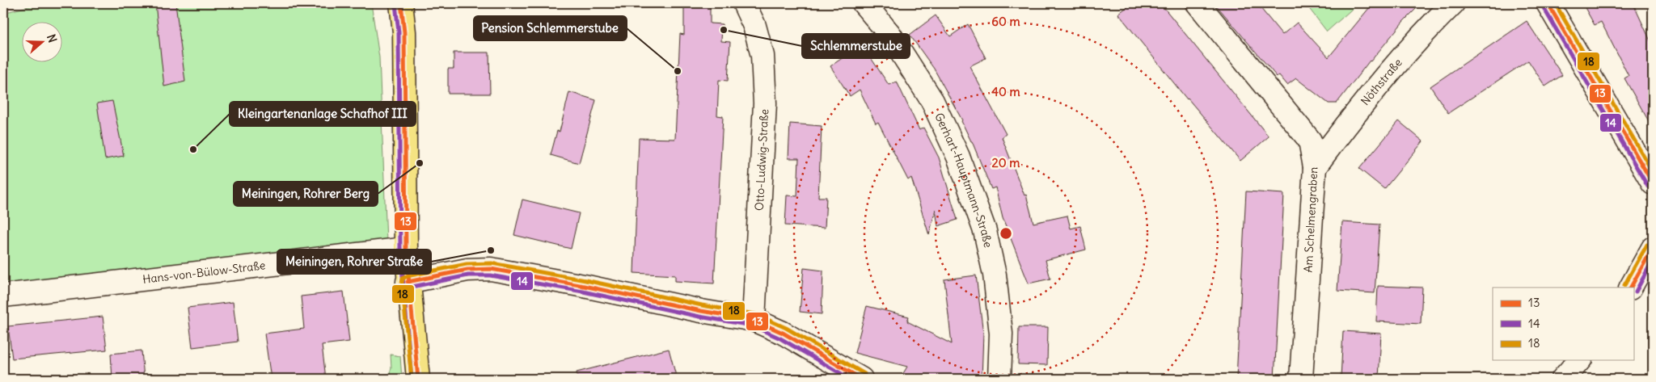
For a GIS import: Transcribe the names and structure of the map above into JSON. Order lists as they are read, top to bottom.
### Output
{
  "streets": {
    "street": [
      "Nöthstraße",
      "Otto-Ludwig-Straße",
      "Gerhart-Hauptmann-Straße",
      "Am Schelmengraben",
      "Hans-von-Bülow-Straße"
    ]
  },
  "crossings": [
    ["Nöthstraße", "Am Schelmengraben"]
  ],
  "places": [
    "Schlemmerstube",
    "Pension Schlemmerstube",
    "Kleingartenanlage Schafhof III",
    "Meiningen, Rohrer Berg",
    "Meiningen, Rohrer Straße"
  ],
  "lines": ["transit line 13", "transit line 18", "transit line 14"],
  "legend": ["13", "14", "18"],
  "north": "right",
  "rings": ["60 m", "40 m", "20 m"]
}
